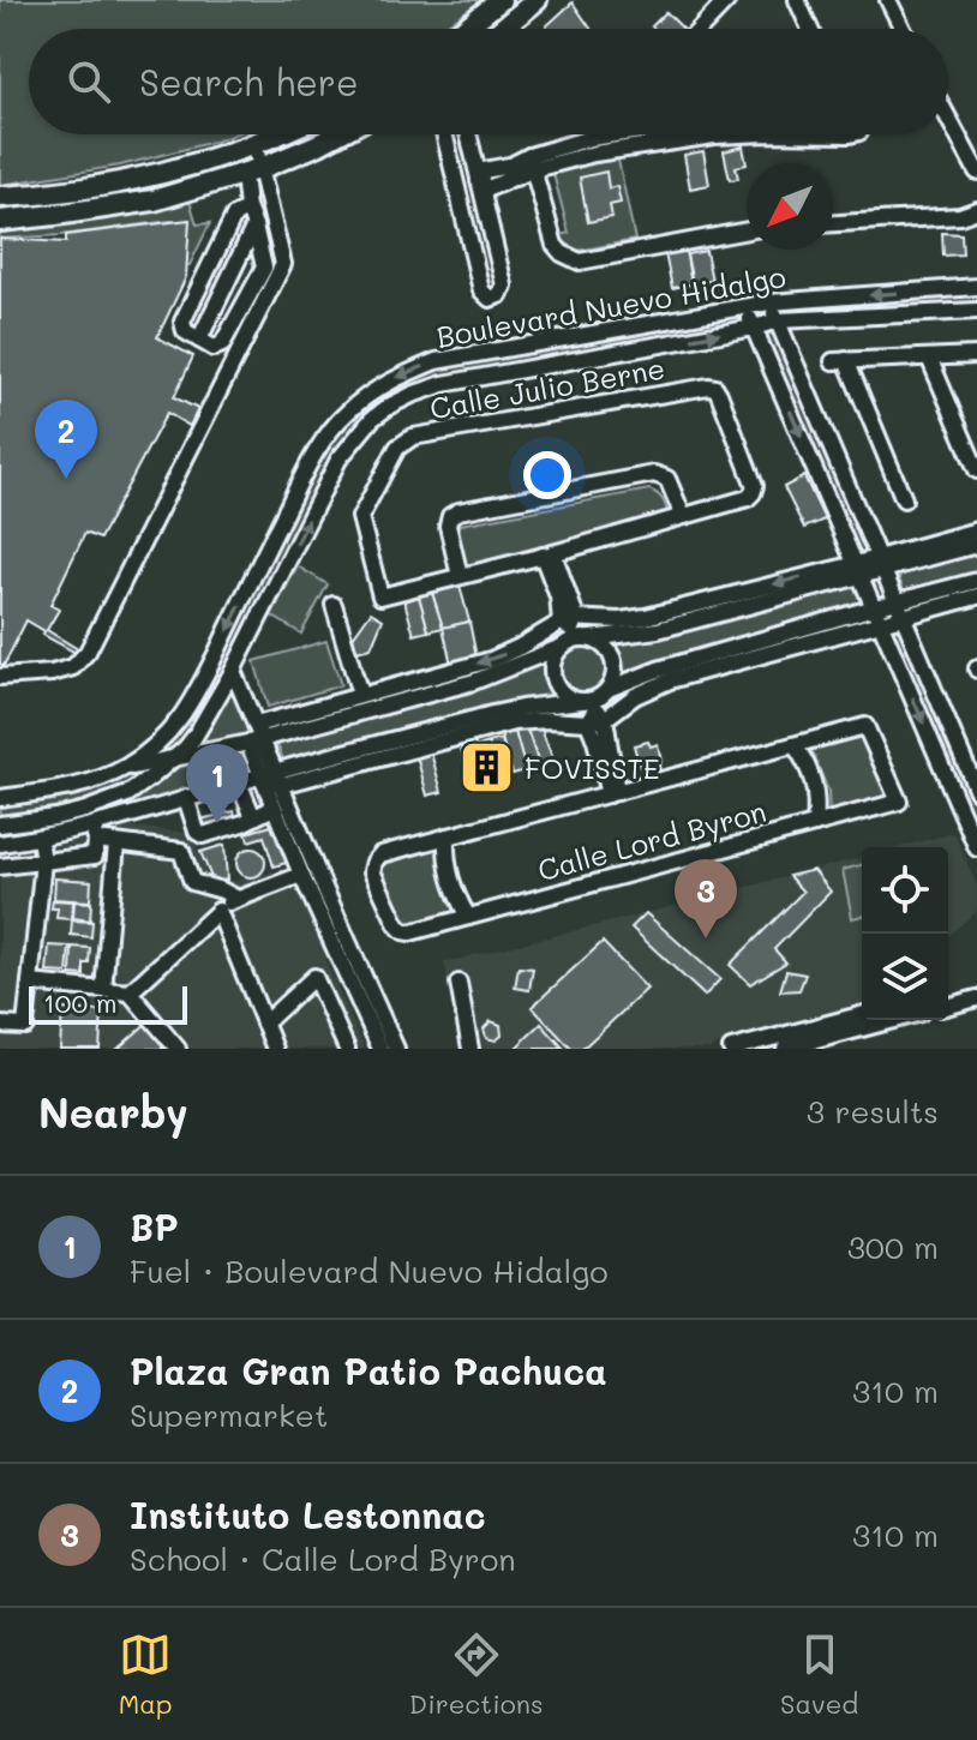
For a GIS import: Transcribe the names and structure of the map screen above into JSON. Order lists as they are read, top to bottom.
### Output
{
  "streets": {
    "street": ["Boulevard Nuevo Hidalgo", "Calle Julio Berne", "Calle Lord Byron"]
  },
  "crossings": [
    ["Boulevard Nuevo Hidalgo", "Calle Lord Byron"]
  ],
  "places": {
    "building": ["FOVISSTE"]
  },
  "scale_bar": "100 m",
  "north": "bottom left",
  "page": {
    "search": "Search here",
    "pins": ["2", "1", "3"],
    "scale": "100 m",
    "heading": ["Nearby", "3 results"],
    "list": [
      {
        "mark": "1",
        "name": "BP",
        "note": "Fuel · Boulevard Nuevo Hidalgo",
        "value": "300 m"
      },
      {
        "mark": "2",
        "name": "Plaza Gran Patio Pachuca",
        "note": "Supermarket",
        "value": "310 m"
      },
      {
        "mark": "3",
        "name": "Instituto Lestonnac",
        "note": "School · Calle Lord Byron",
        "value": "310 m"
      }
    ],
    "nav": ["Map", "Directions", "Saved"]
  }
}
